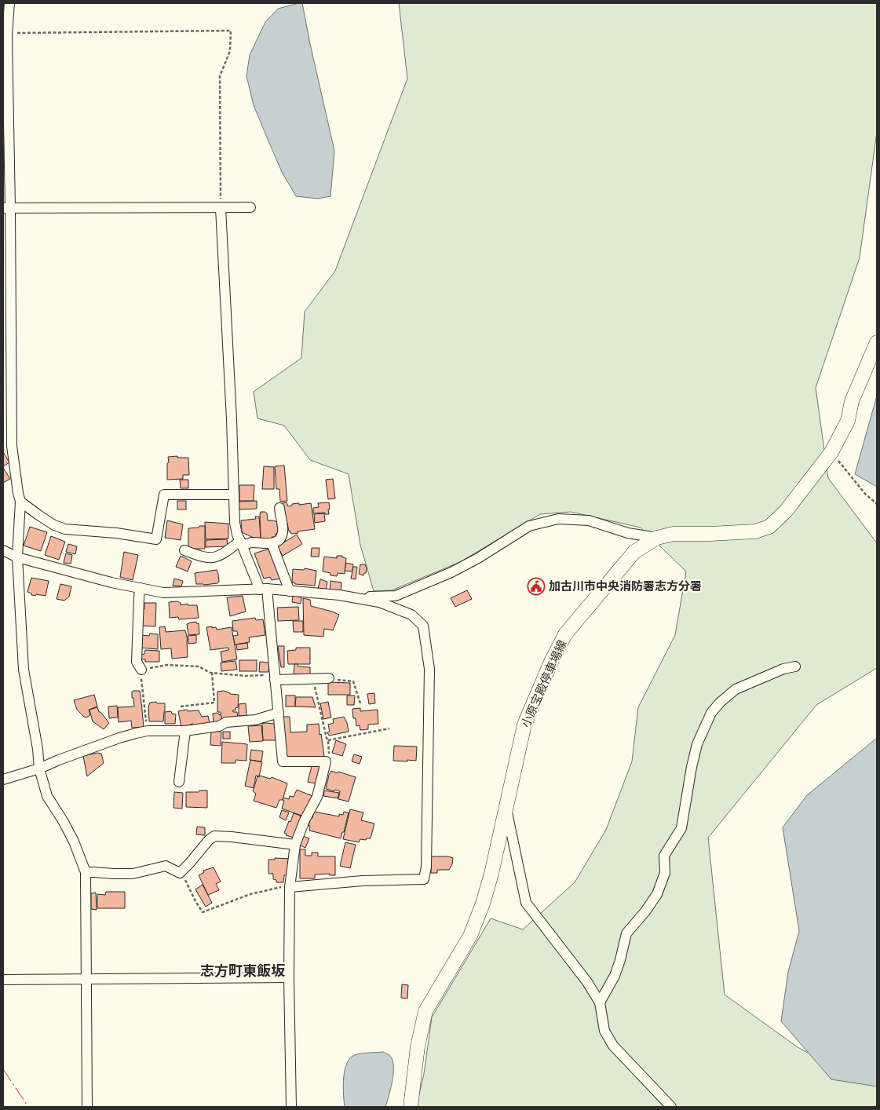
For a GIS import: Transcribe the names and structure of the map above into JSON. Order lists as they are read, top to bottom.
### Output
{
  "streets": {
    "main road": ["小原宝殿停車場線"]
  },
  "districts": ["志方町東飯坂"],
  "places": {
    "public building": ["加古川市中央消防署志方分署"]
  }
}
